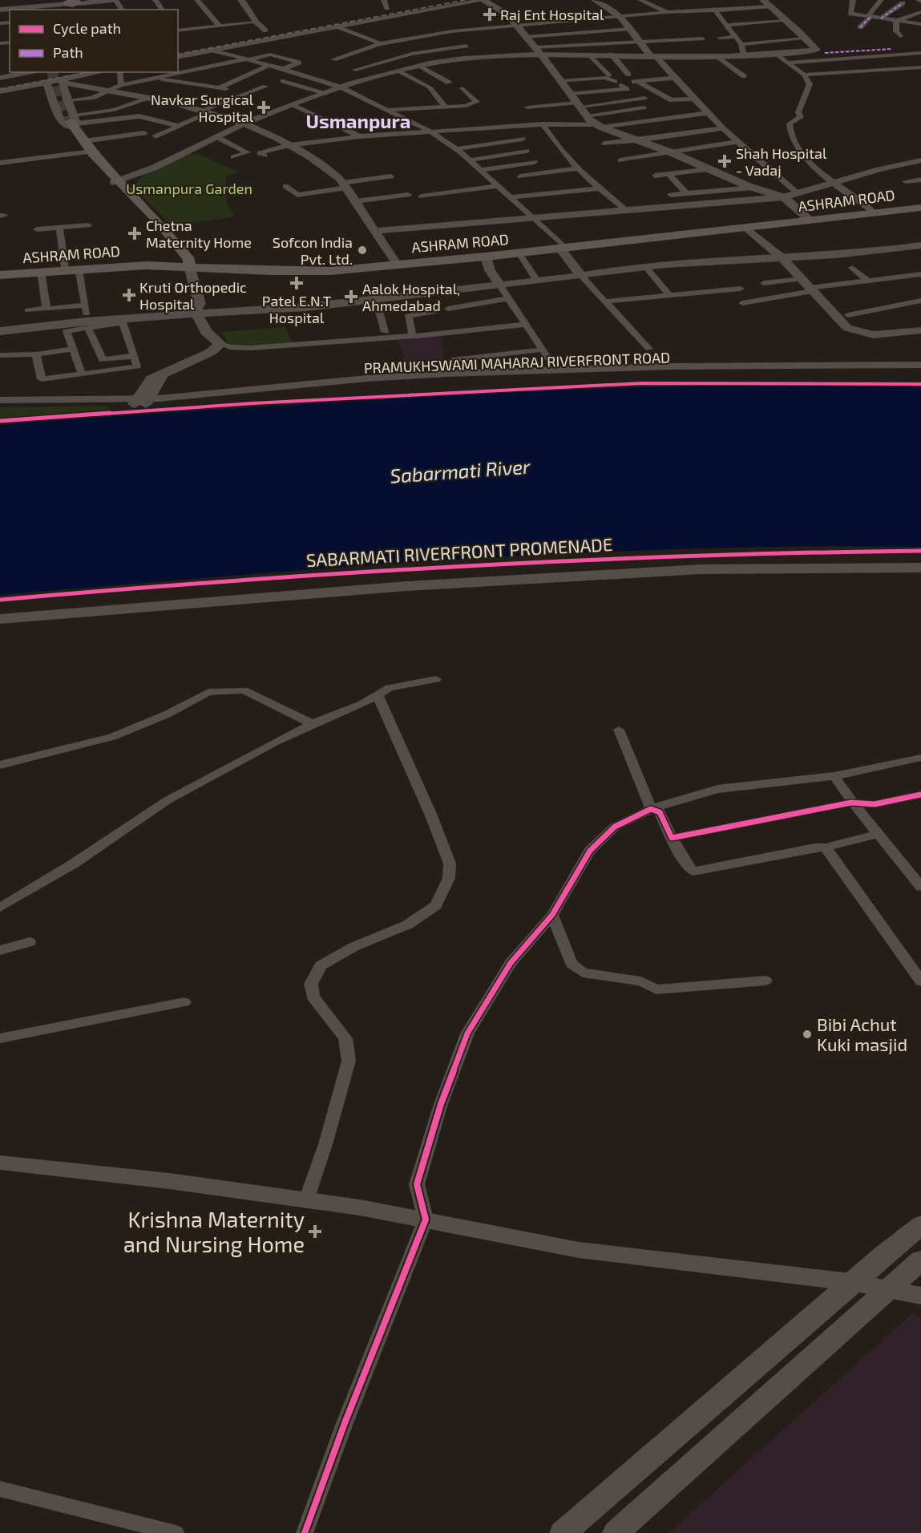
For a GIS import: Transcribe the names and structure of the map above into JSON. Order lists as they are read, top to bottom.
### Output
{
  "streets": {
    "main road": ["ASHRAM ROAD"],
    "street": ["PRAMUKHSWAMI MAHARAJ RIVERFRONT ROAD"],
    "cycle path": ["SABARMATI RIVERFRONT PROMENADE"]
  },
  "districts": ["Usmanpura"],
  "water": ["Sabarmati River"],
  "parks": ["Usmanpura Garden"],
  "places": {
    "health": [
      "Raj Ent Hospital",
      "Navkar Surgical Hospital",
      "Shah Hospital - Vadaj",
      "Chetna Maternity Home",
      "Patel E.N.T Hospital",
      "Kruti Orthopedic Hospital",
      "Aalok Hospital, Ahmedabad",
      "Krishna Maternity and Nursing Home"
    ],
    "other": ["Sofcon India Pvt. Ltd.", "Bibi Achut Kuki masjid"]
  },
  "legend": ["Cycle path", "Path"]
}
